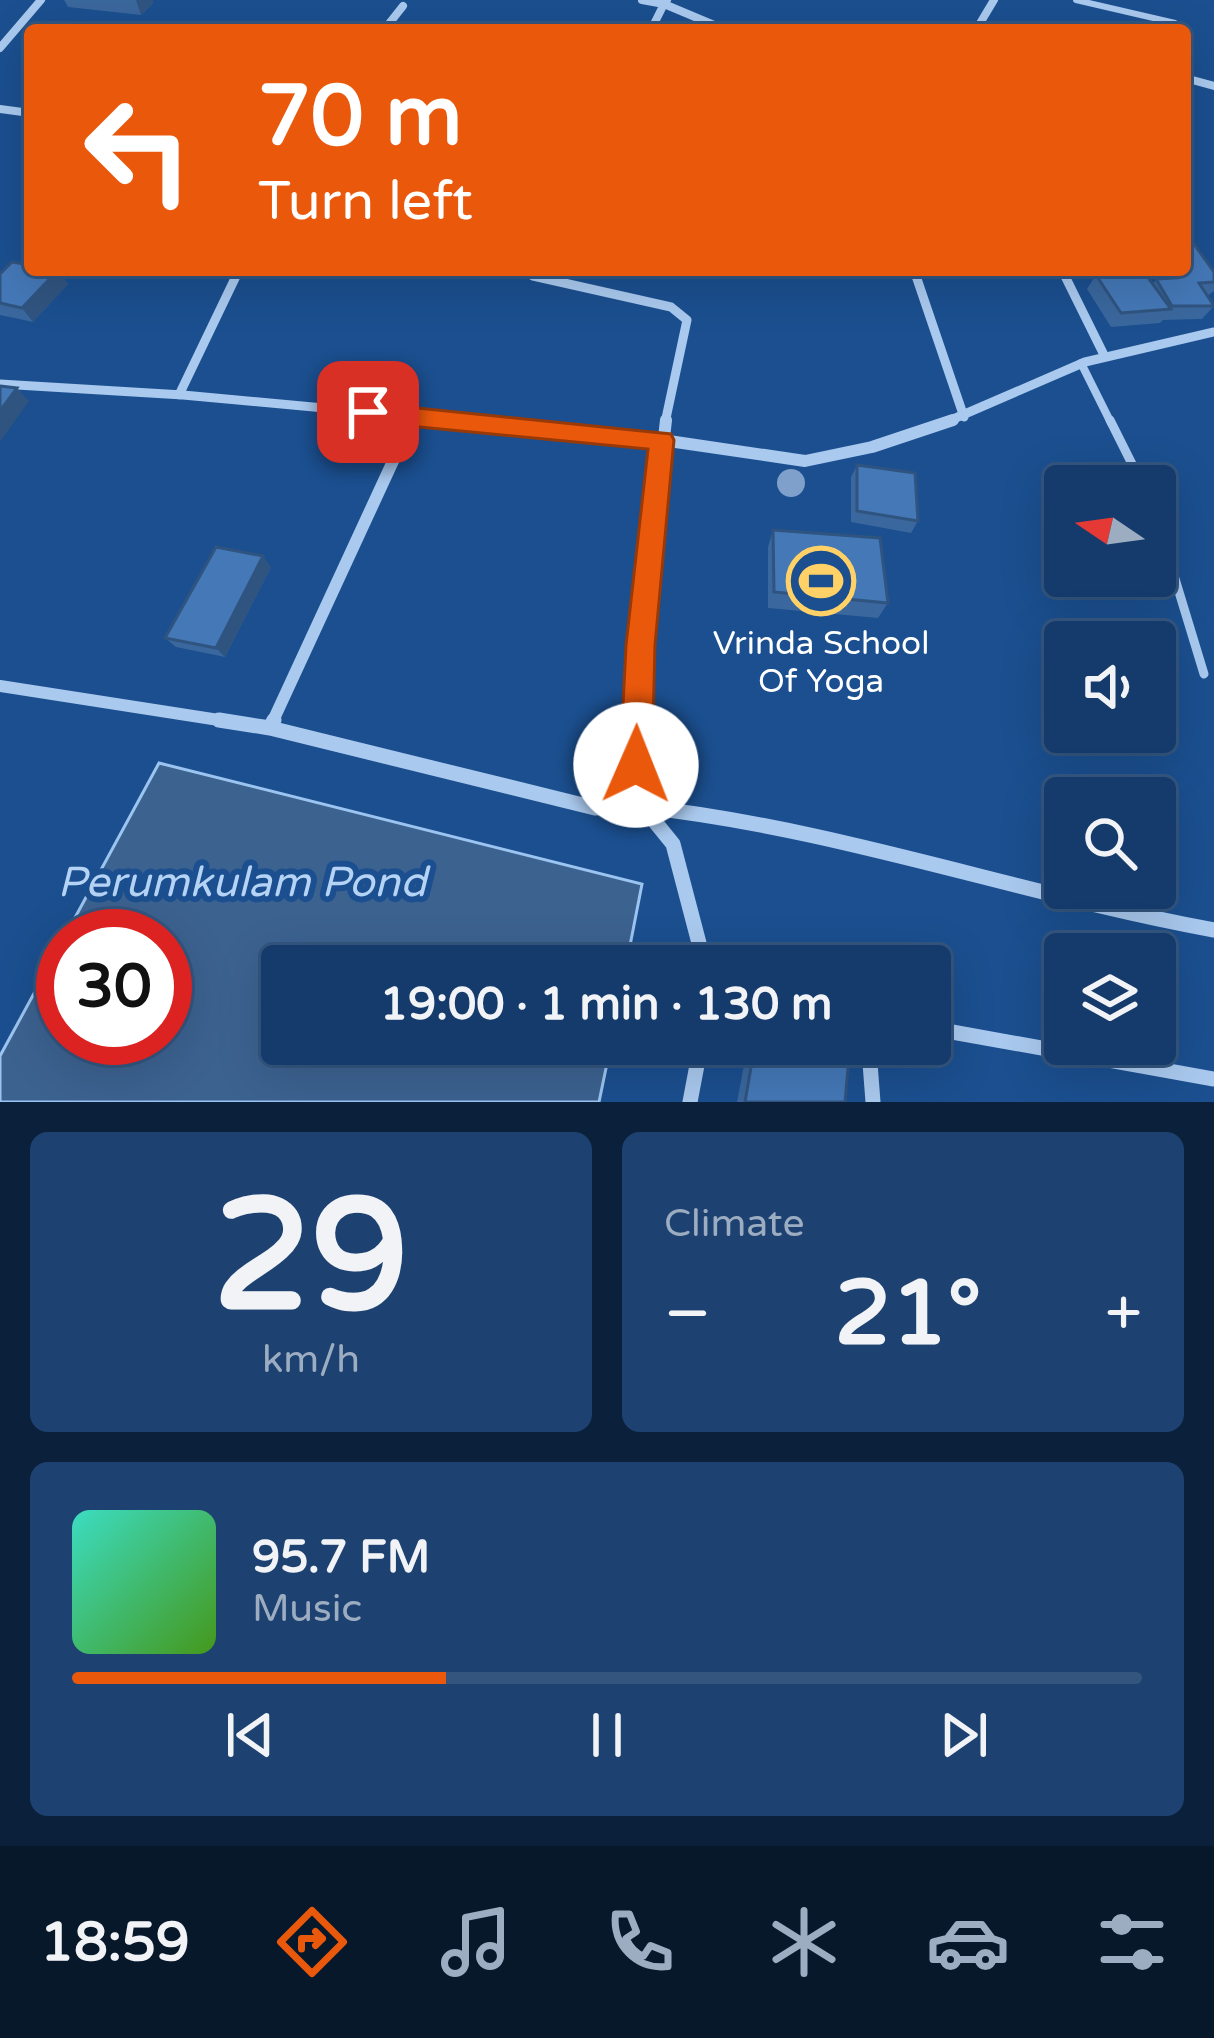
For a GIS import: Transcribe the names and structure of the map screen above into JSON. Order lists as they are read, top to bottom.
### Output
{
  "water": ["Perumkulam Pond"],
  "places": {
    "sports": ["Vrinda School Of Yoga"]
  },
  "north": "left",
  "page": {
    "turn": ["70 m", "Turn left"],
    "limit": "30",
    "trip": "19:00 · 1 min · 130 m",
    "tile": [
      ["29", "km/h"],
      "Climate"
    ],
    "heat": ["−", "21°", "+"],
    "song": ["95.7 FM", "Music"],
    "tabs": "18:59"
  }
}
